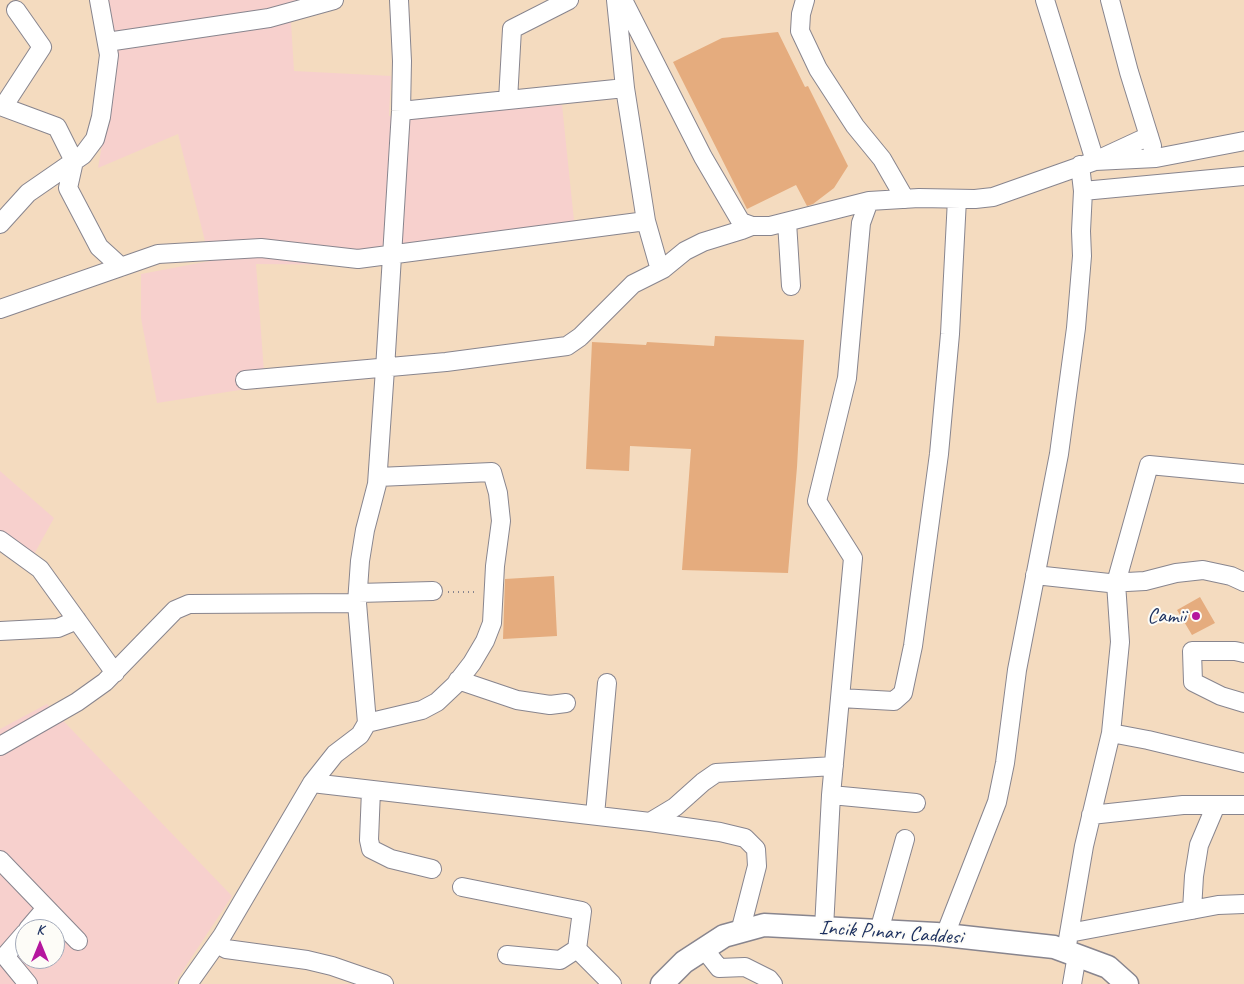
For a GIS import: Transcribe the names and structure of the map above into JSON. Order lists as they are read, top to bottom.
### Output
{
  "streets": {
    "main road": ["Incik Pınarı Caddesi"]
  },
  "places": ["Camii"],
  "north": "top"
}
